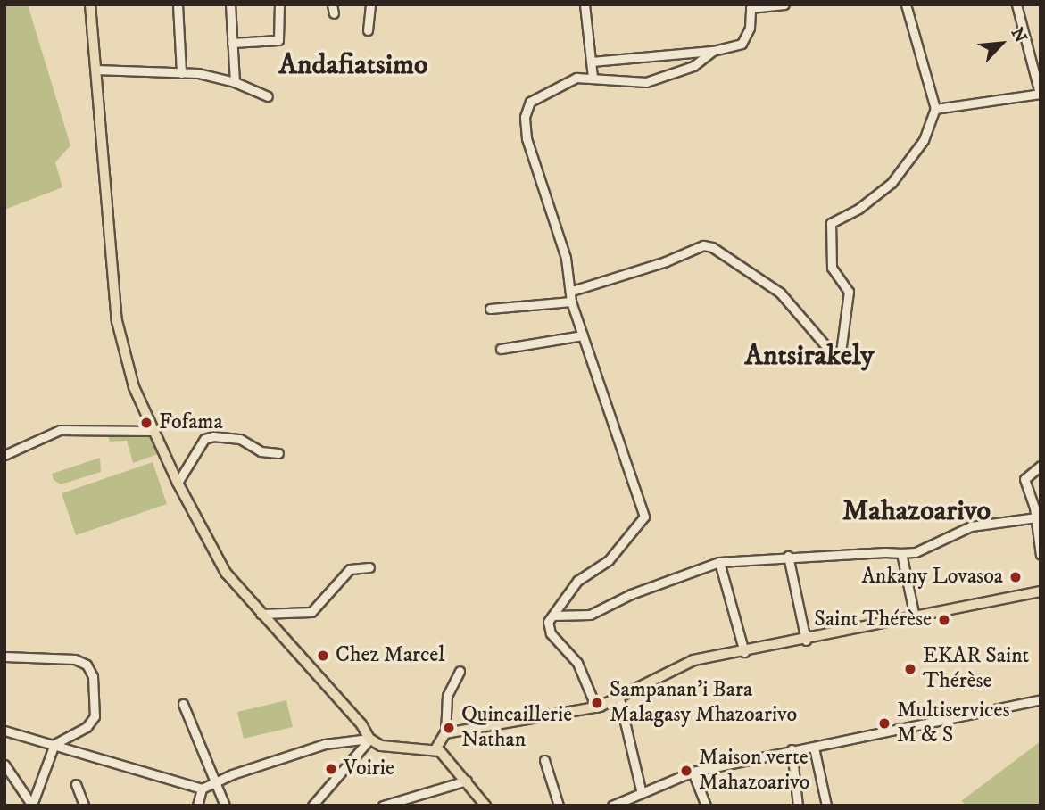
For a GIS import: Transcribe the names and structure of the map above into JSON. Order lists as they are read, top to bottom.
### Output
{
  "districts": ["Andafiatsimo", "Antsirakely", "Mahazoarivo"],
  "places": [
    "Fofama",
    "Ankany Lovasoa",
    "Saint Thérèse",
    "Chez Marcel",
    "EKAR Saint Thérèse",
    "Sampanan'i Bara Malagasy Mhazoarivo",
    "Multiservices M & S",
    "Quincaillerie Nathan",
    "Voirie",
    "Maison verte Mahazoarivo"
  ],
  "north": "top right"
}
